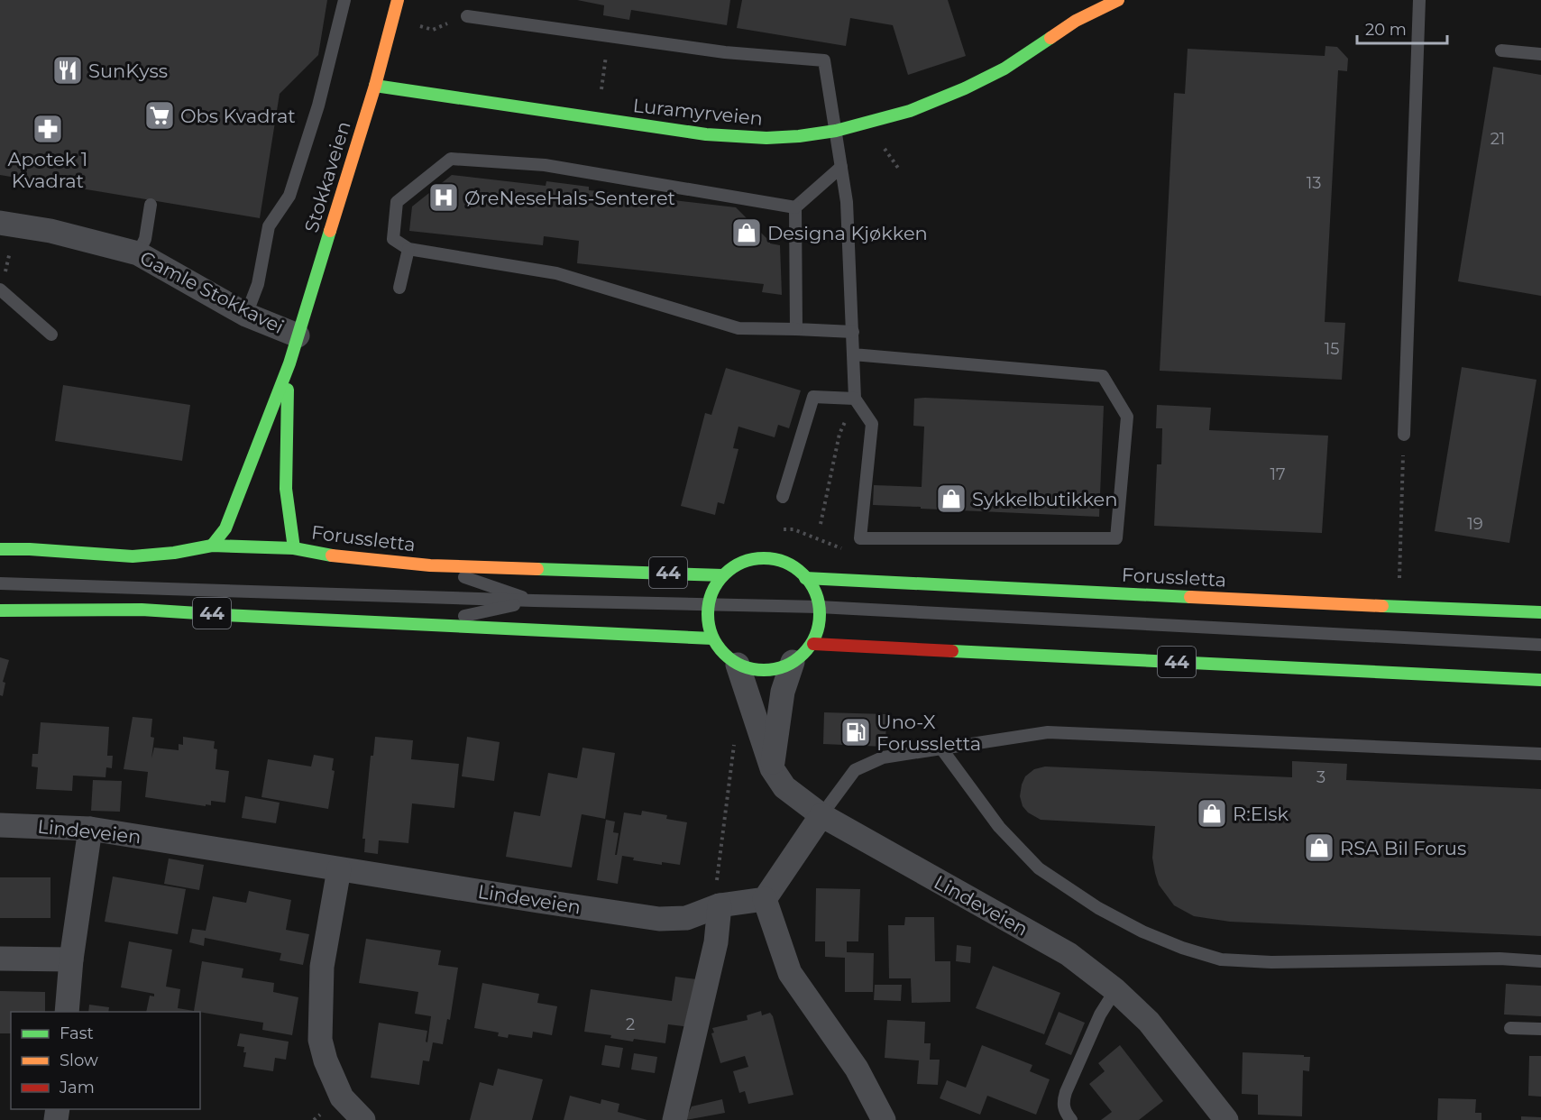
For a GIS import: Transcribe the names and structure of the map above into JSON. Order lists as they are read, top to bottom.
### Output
{
  "streets": {
    "main road": [
      "Luramyrveien",
      "Stokkaveien",
      "Forussletta",
      "44"
    ],
    "street": ["Gamle Stokkavei", "Lindeveien"]
  },
  "crossings": [
    ["Luramyrveien", "Stokkaveien"],
    ["Stokkaveien", "Gamle Stokkavei"],
    ["Stokkaveien", "Forussletta"],
    ["Forussletta", "44"]
  ],
  "places": {
    "restaurant": ["SunKyss"],
    "supermarket": ["Obs Kvadrat"],
    "pharmacy": ["Apotek 1 Kvadrat"],
    "hospital": ["ØreNeseHals-Senteret"],
    "shop": [
      "Designa Kjøkken",
      "Sykkelbutikken",
      "R:Elsk",
      "RSA Bil Forus"
    ],
    "fuel station": ["Uno-X Forussletta"]
  },
  "house_numbers": [
    "21",
    "13",
    "15",
    "17",
    "19",
    "3",
    "2"
  ],
  "legend": ["Fast", "Slow", "Jam"],
  "scale_bar": "20 m"
}
